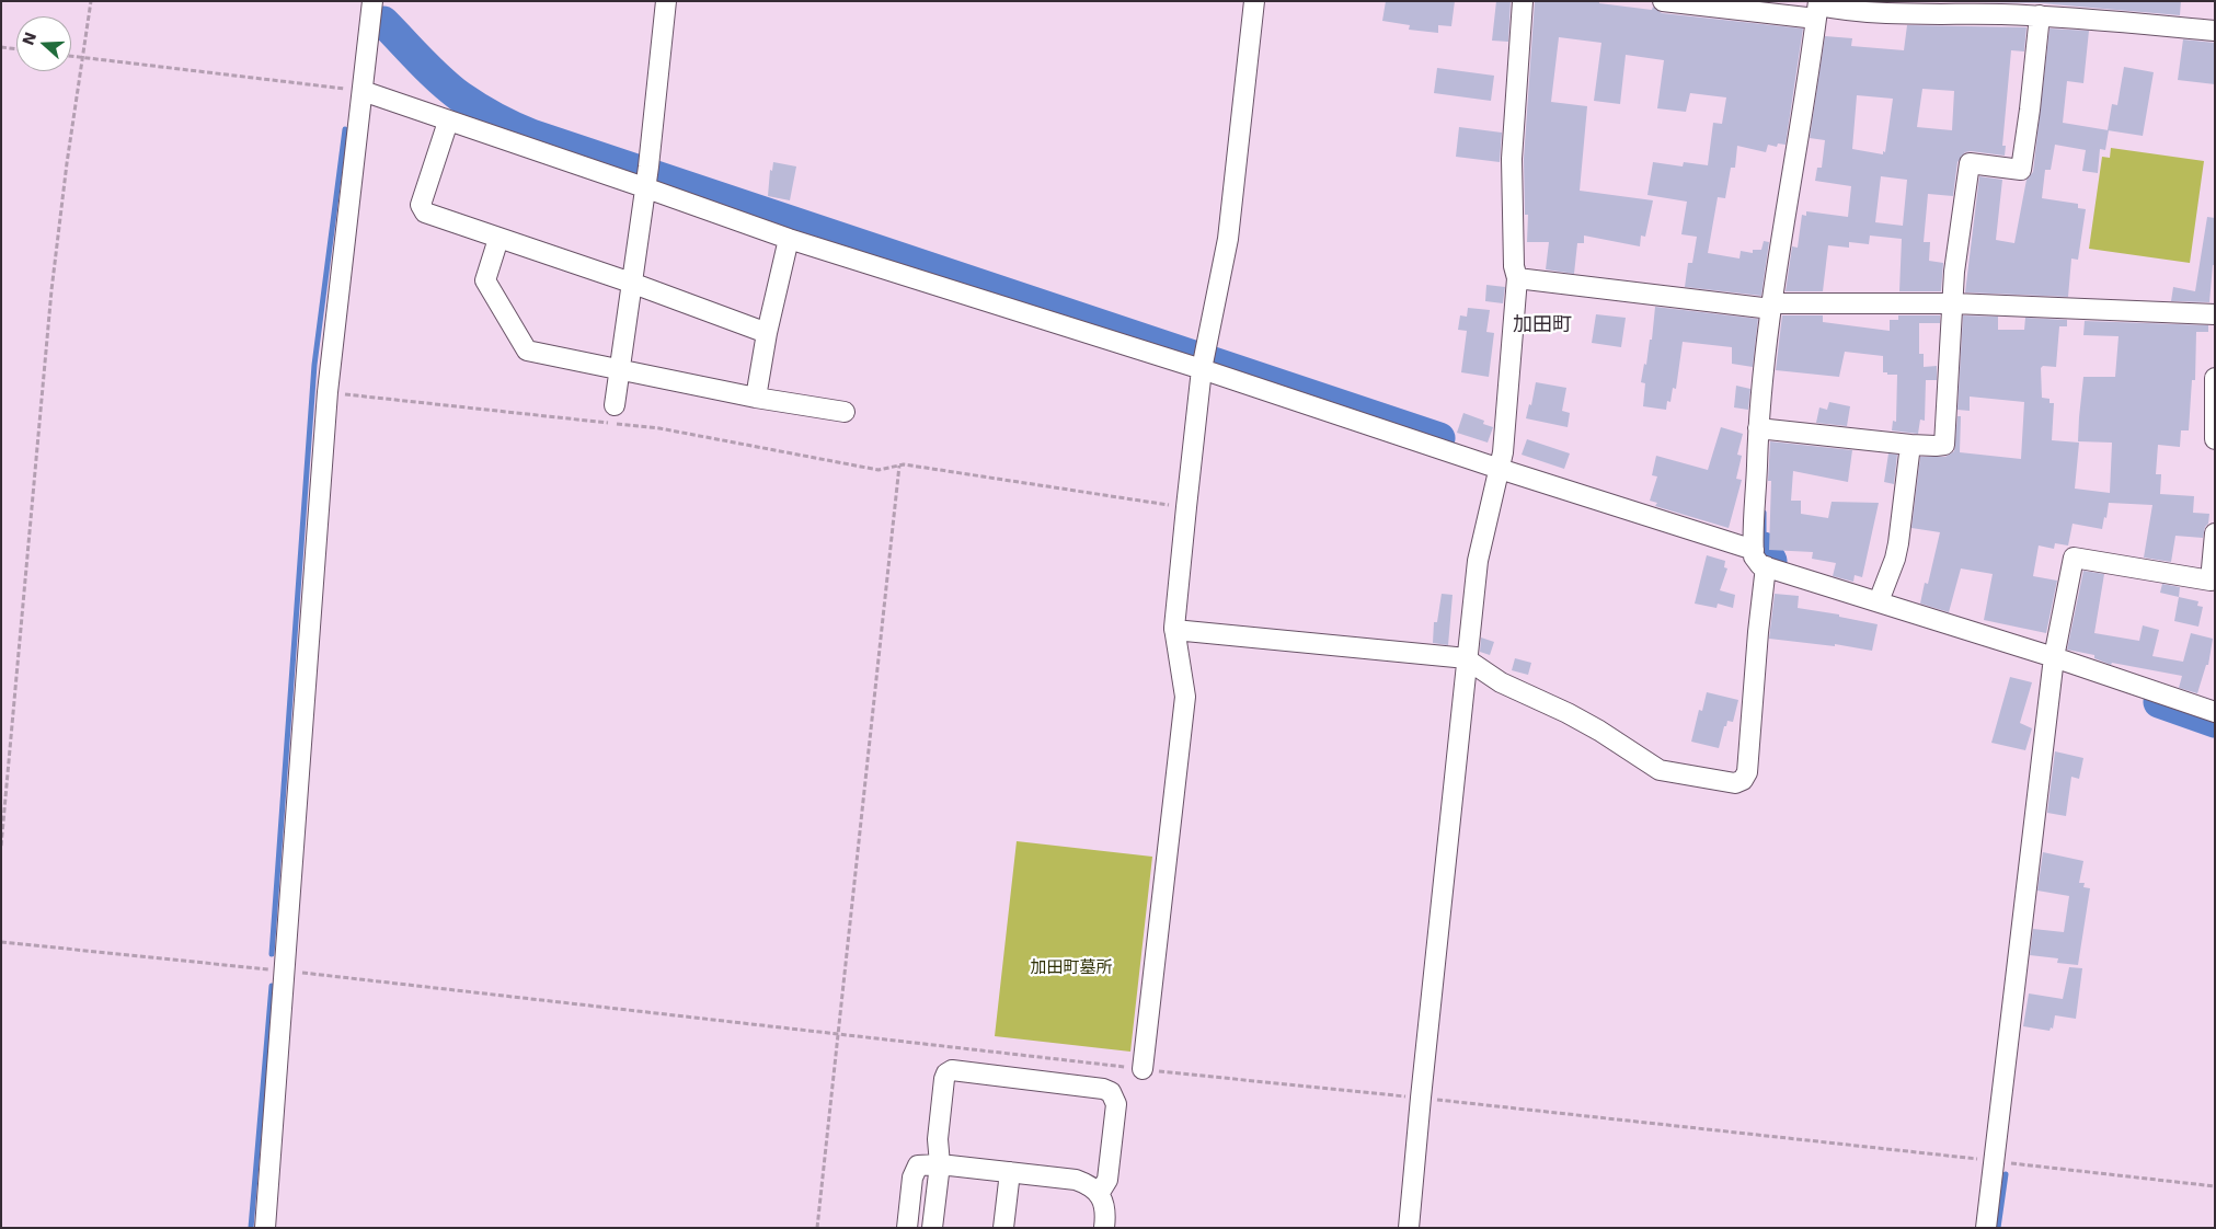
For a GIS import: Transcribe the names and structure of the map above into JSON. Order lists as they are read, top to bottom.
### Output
{
  "districts": ["加田町"],
  "parks": ["加田町墓所"],
  "north": "left"
}
